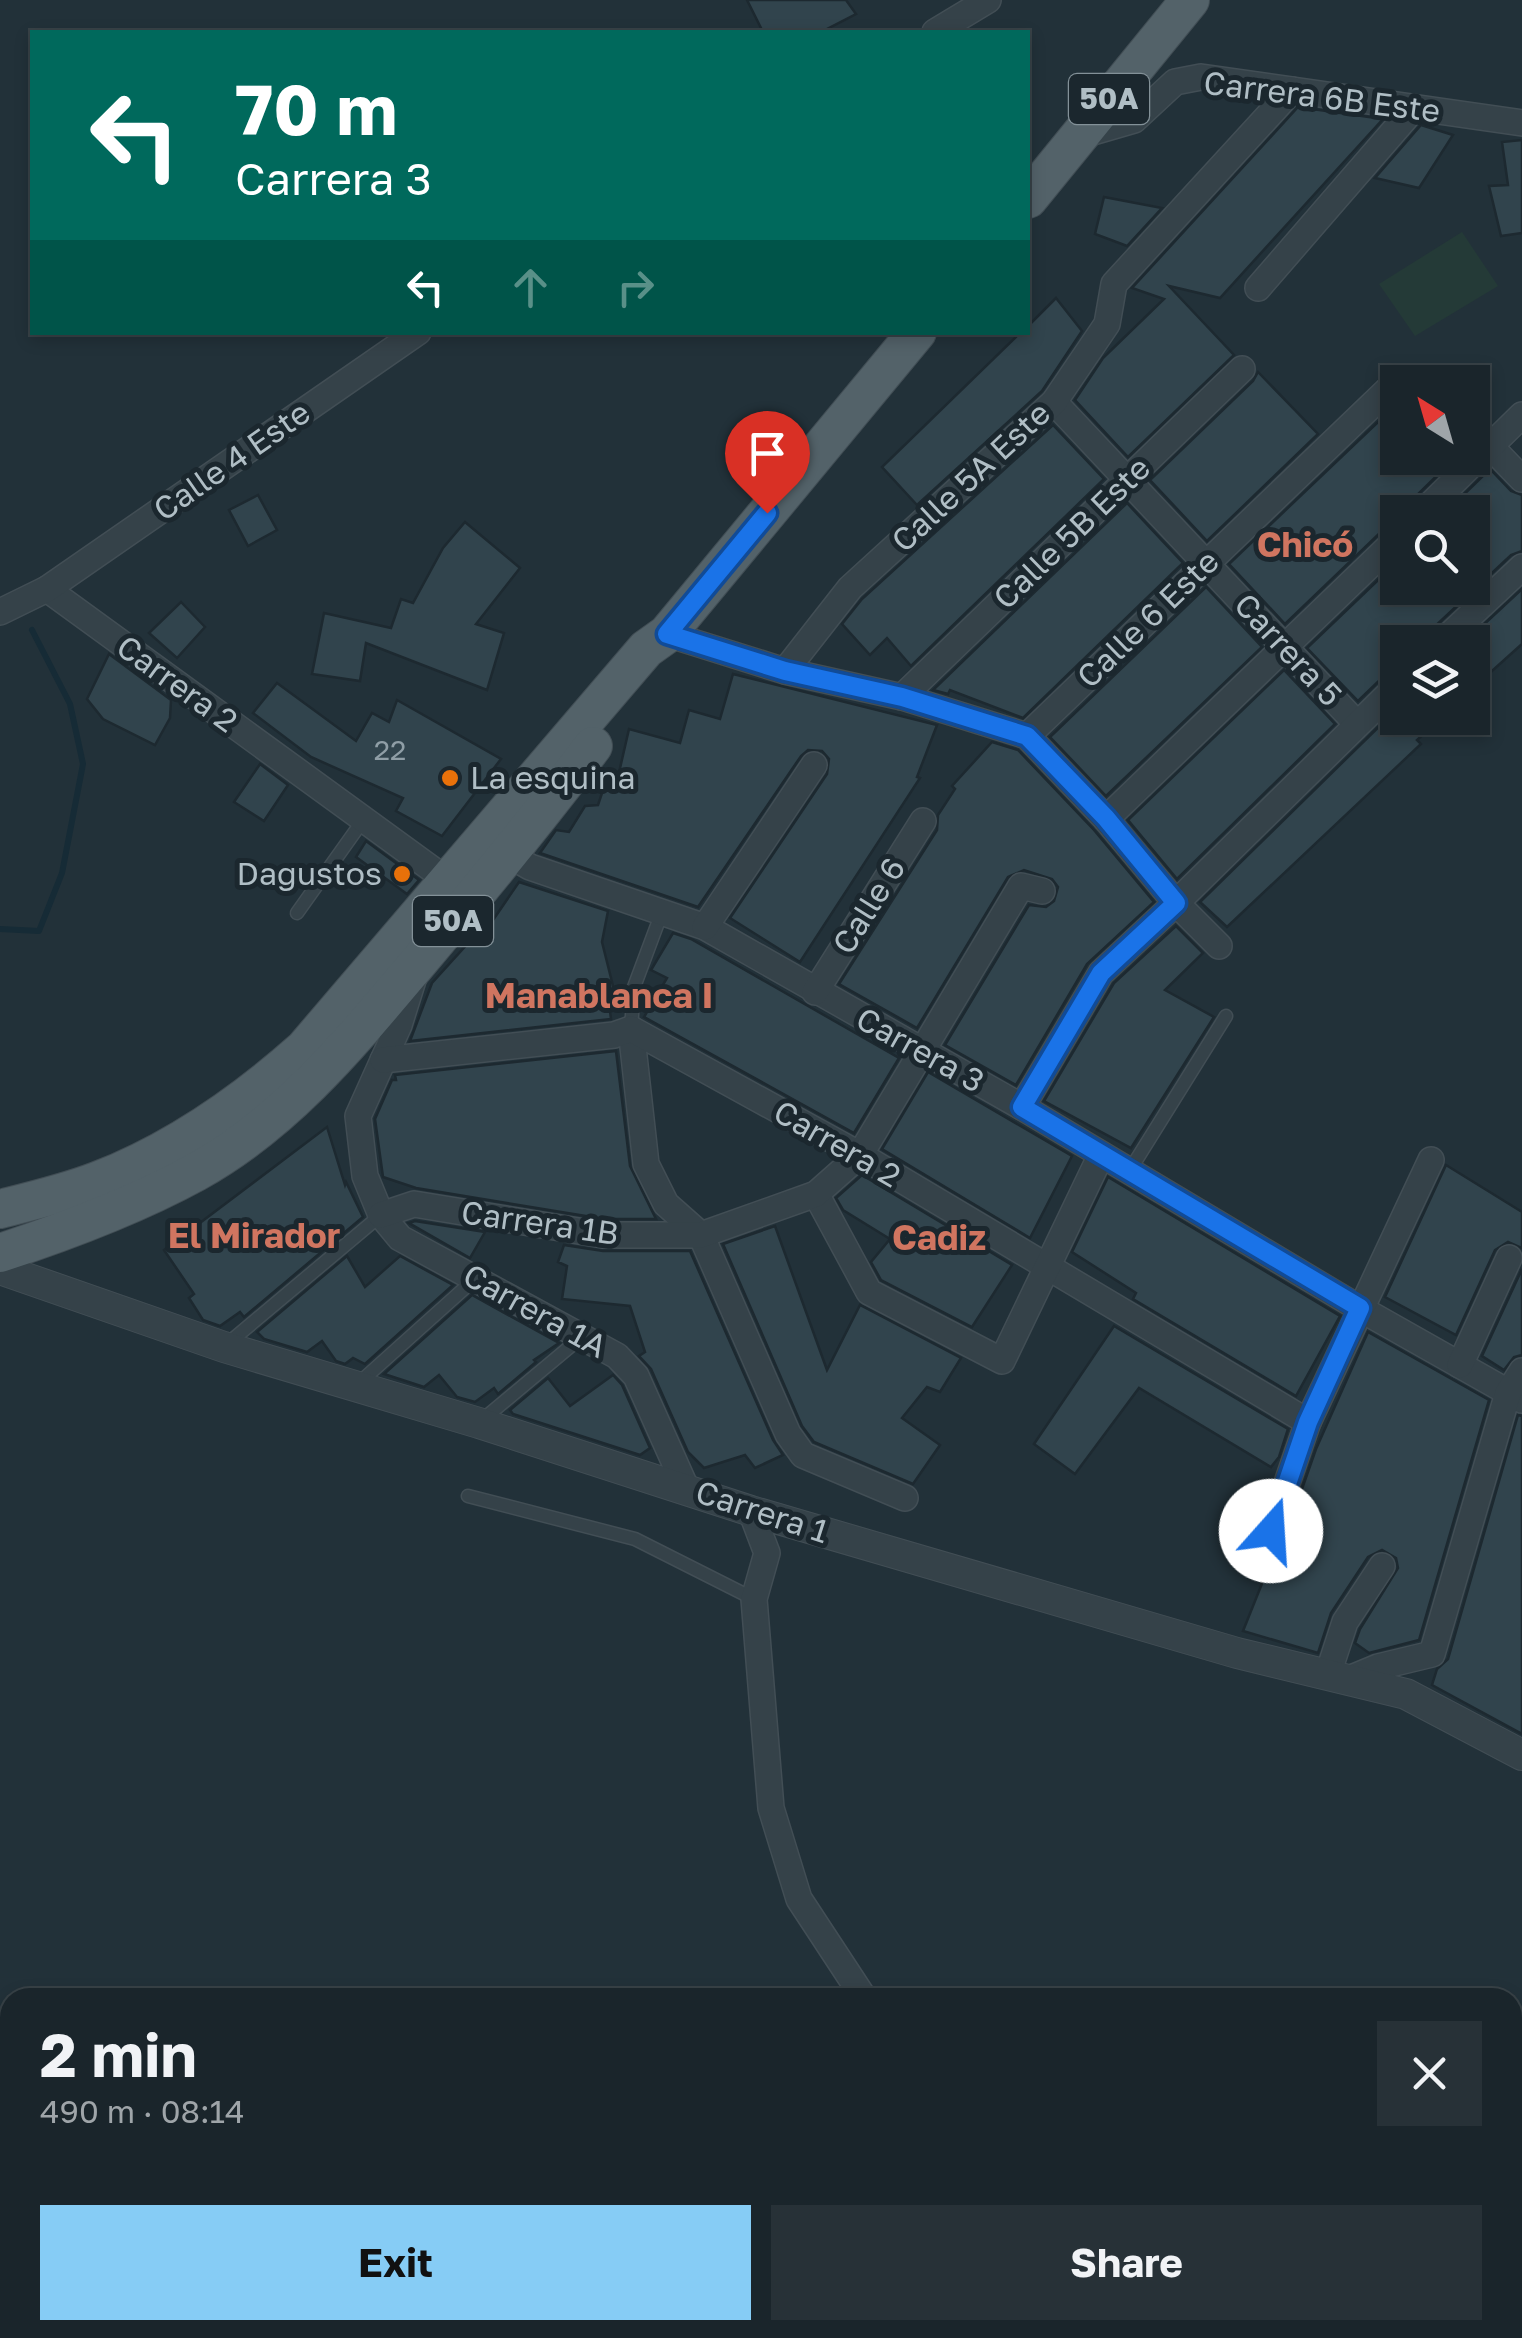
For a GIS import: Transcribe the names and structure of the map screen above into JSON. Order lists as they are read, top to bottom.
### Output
{
  "streets": {
    "main road": ["50A"],
    "street": [
      "Carrera 6B Este",
      "Calle 4 Este",
      "Calle 5A Este",
      "Calle 5B Este",
      "Calle 6 Este",
      "Carrera 5",
      "Carrera 2",
      "Calle 6",
      "Carrera 3",
      "Carrera 1B",
      "Carrera 1A",
      "Carrera 1"
    ]
  },
  "crossings": [
    ["Carrera 6B Este", "50A"],
    ["Carrera 6B Este", "Calle 5A Este"],
    ["50A", "Carrera 2"],
    ["50A", "Carrera 3"],
    ["Calle 4 Este", "Carrera 2"],
    ["Calle 5A Este", "Carrera 5"],
    ["Calle 5B Este", "Carrera 5"],
    ["Calle 6 Este", "Carrera 5"],
    ["Carrera 2", "Carrera 1B"],
    ["Calle 6", "Carrera 3"],
    ["Carrera 3", "Carrera 1B"],
    ["Carrera 1B", "Carrera 1A"],
    ["Carrera 1A", "Carrera 1"]
  ],
  "districts": [
    "Chicó",
    "Manablanca I",
    "El Mirador",
    "Cadiz"
  ],
  "places": ["La esquina", "Dagustos"],
  "house_numbers": ["22"],
  "north": "top left",
  "page": {
    "turn": ["70 m", "Carrera 3"],
    "heading": ["2 min", "490 m · 08:14"],
    "buttons": ["Exit", "Share"]
  }
}
